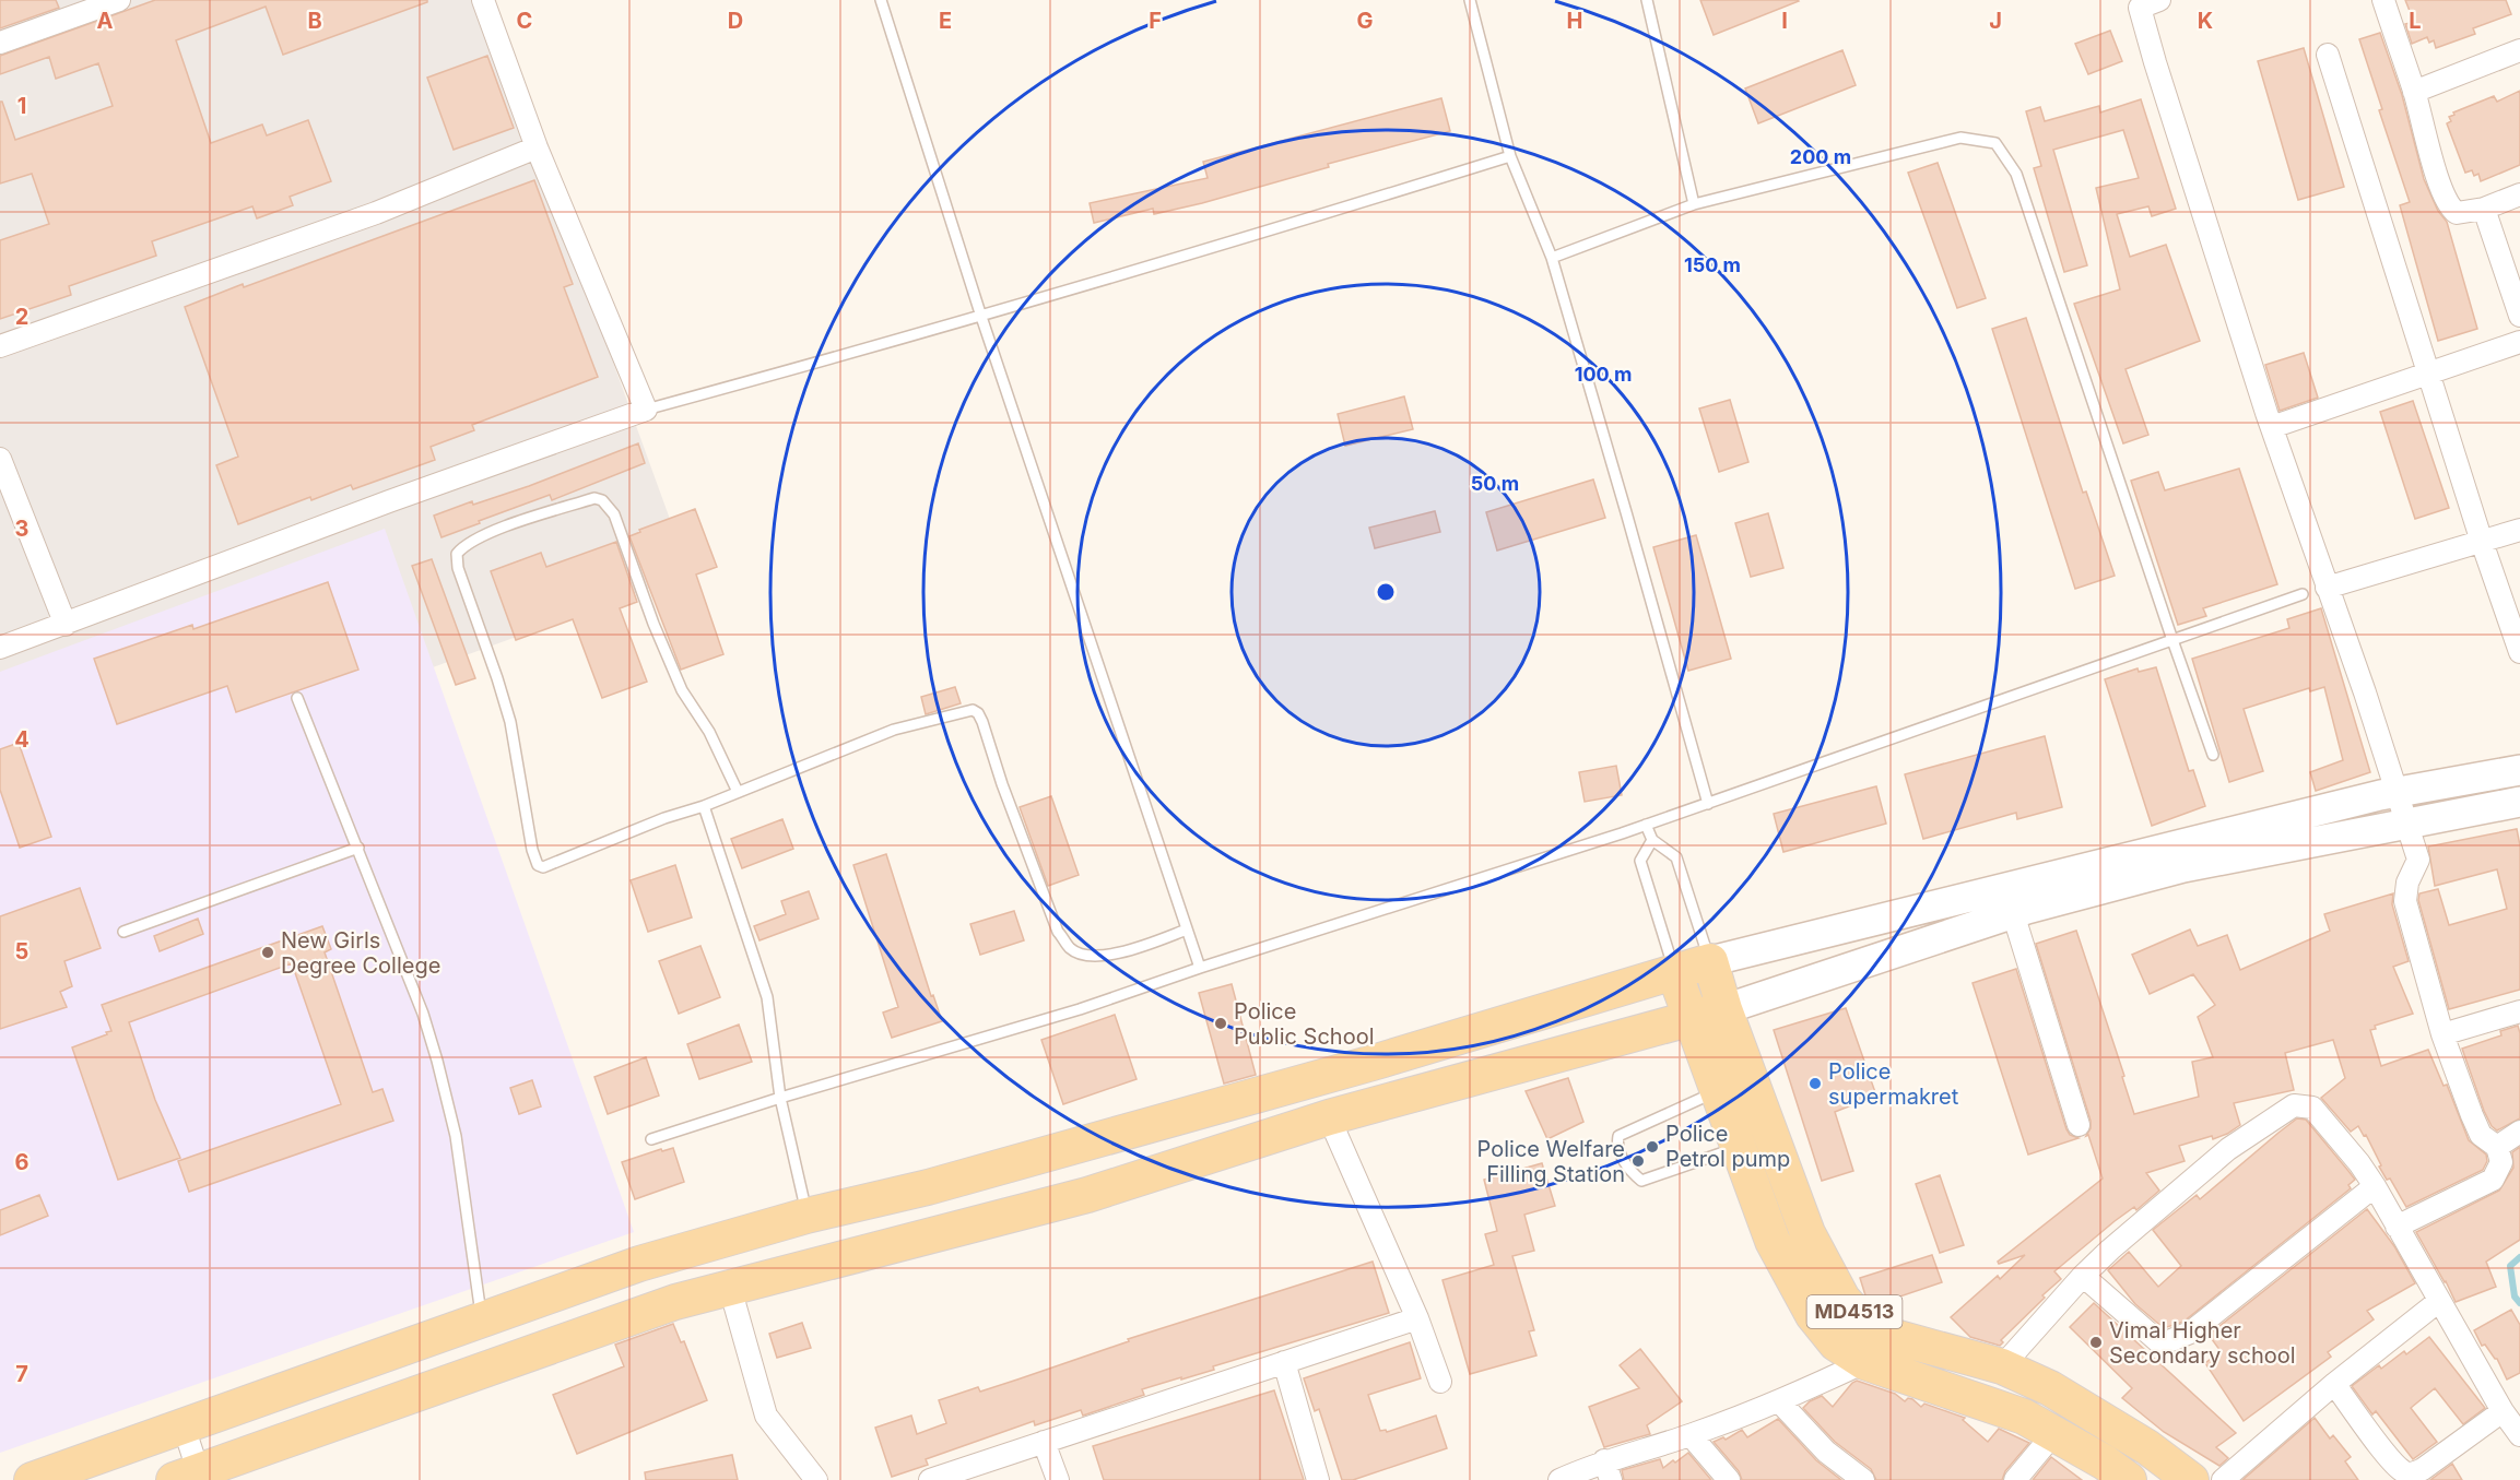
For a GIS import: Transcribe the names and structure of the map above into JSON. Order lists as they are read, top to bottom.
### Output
{
  "streets": {
    "main road": ["MD4513"]
  },
  "places": [
    "New Girls Degree College",
    "Police Public School",
    "Police supermakret",
    "Police Petrol pump",
    "Police Welfare Filling Station",
    "Vimal Higher Secondary school"
  ],
  "grid": {
    "columns": [
      "A",
      "B",
      "C",
      "D",
      "E",
      "F",
      "G",
      "H",
      "I",
      "J",
      "K",
      "L"
    ],
    "rows": [
      "1",
      "2",
      "3",
      "4",
      "5",
      "6",
      "7"
    ]
  },
  "rings": [
    "200 m",
    "150 m",
    "100 m",
    "50 m"
  ]
}
